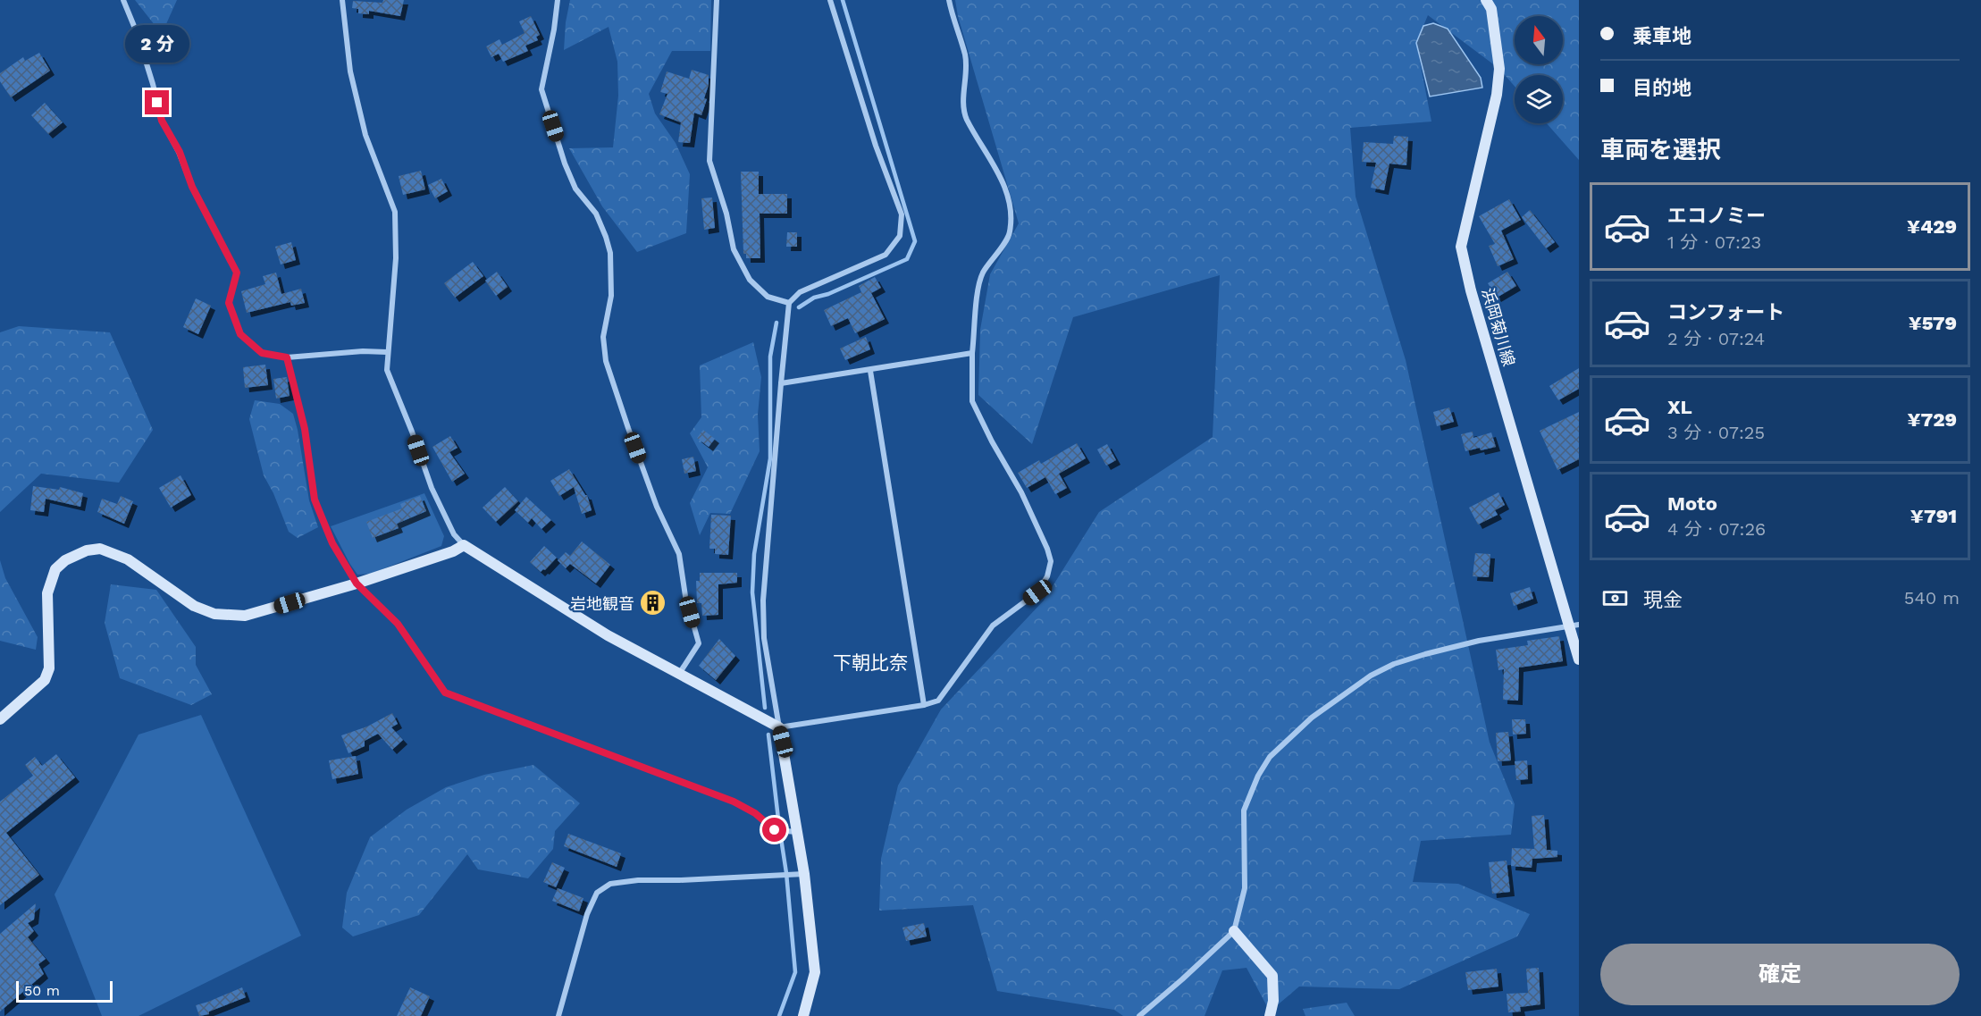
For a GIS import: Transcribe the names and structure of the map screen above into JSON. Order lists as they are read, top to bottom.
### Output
{
  "streets": {
    "street": ["浜岡菊川線"]
  },
  "districts": ["下朝比奈"],
  "places": {
    "building": ["岩地観音"]
  },
  "scale_bar": "50 m",
  "north": "top",
  "page": {
    "banner": ["乗車地", "目的地"],
    "bubble": "2 分",
    "heading": "車両を選択",
    "list": [
      {
        "name": "エコノミー",
        "note": "1 分 · 07:23",
        "value": "¥429"
      },
      {
        "name": "コンフォート",
        "note": "2 分 · 07:24",
        "value": "¥579"
      },
      {
        "name": "XL",
        "note": "3 分 · 07:25",
        "value": "¥729"
      },
      {
        "name": "Moto",
        "note": "4 分 · 07:26",
        "value": "¥791"
      }
    ],
    "pay": ["現金", "540 m"],
    "buttons": "確定",
    "scale": "50 m"
  }
}
